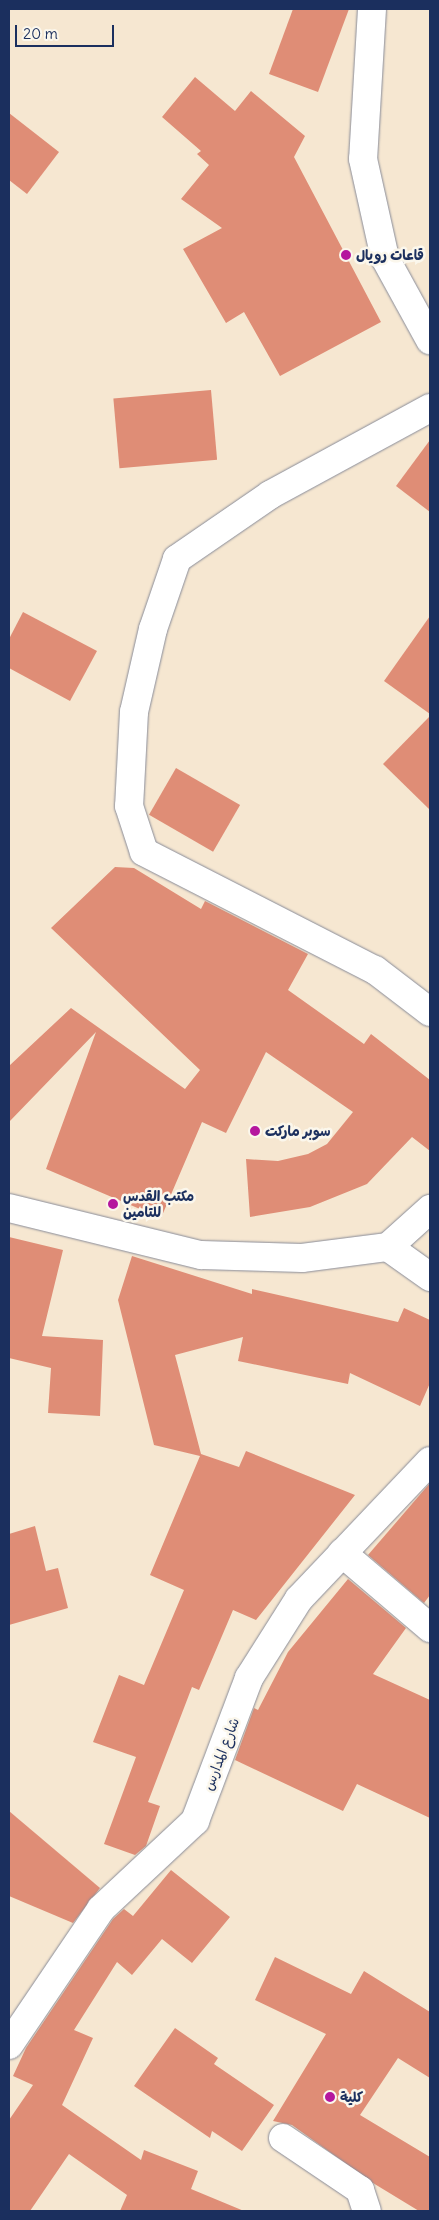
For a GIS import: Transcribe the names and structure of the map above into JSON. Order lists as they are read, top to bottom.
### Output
{
  "streets": {
    "street": ["شارع المدارس"]
  },
  "places": [
    "قاعات رويال",
    "سوبر ماركت",
    "مكتب القدس للتامين",
    "كلية"
  ],
  "scale_bar": "20 m"
}
